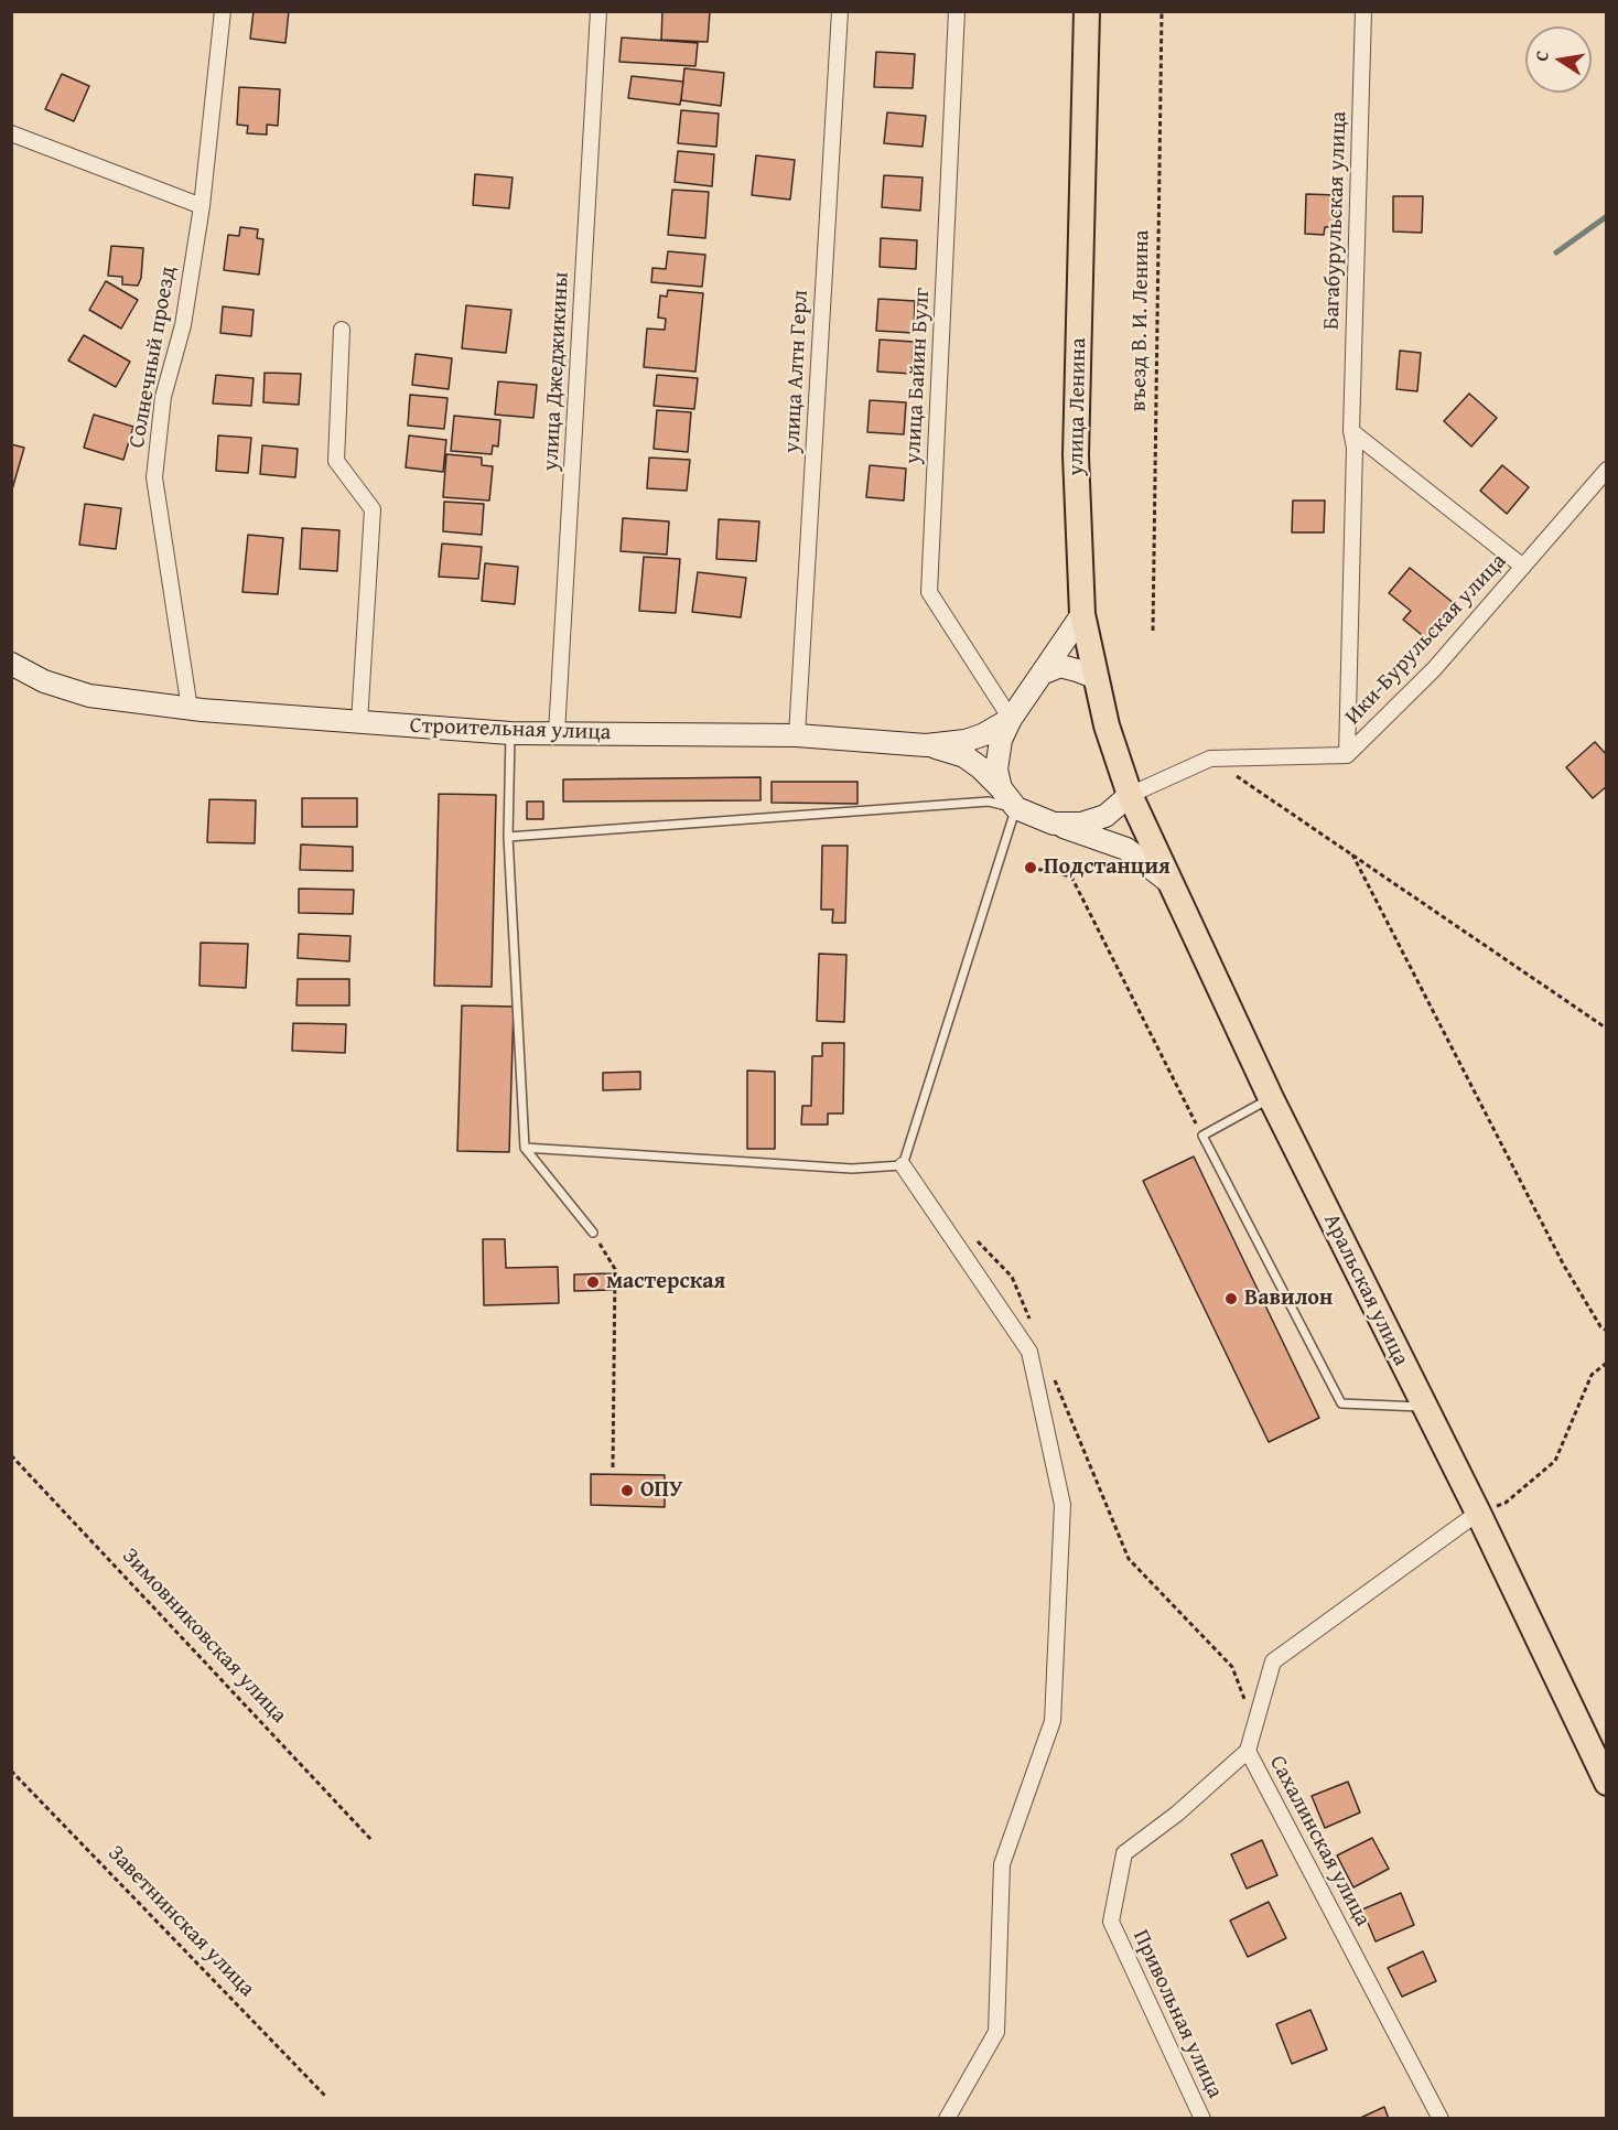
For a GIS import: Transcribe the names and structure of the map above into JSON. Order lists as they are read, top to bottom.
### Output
{
  "streets": {
    "main road": ["улица Ленина", "Аральская улица"],
    "street": [
      "Багабурульская улица",
      "Солнечный проезд",
      "улица Джеджикины",
      "улица Алтн Герл",
      "улица Байин Булг",
      "Ики-Бурульская улица",
      "Строительная улица",
      "Сахалинская улица",
      "Привольная улица"
    ],
    "path": ["въезд В. И. Ленина", "Зимовниковская улица", "Заветнинская улица"]
  },
  "crossings": [
    ["Багабурульская улица", "Ики-Бурульская улица"],
    ["Солнечный проезд", "Строительная улица"],
    ["улица Джеджикины", "Строительная улица"],
    ["улица Алтн Герл", "Строительная улица"],
    ["улица Байин Булг", "улица Ленина"],
    ["улица Байин Булг", "Ики-Бурульская улица"],
    ["улица Байин Булг", "Строительная улица"],
    ["улица Байин Булг", "Аральская улица"],
    ["улица Ленина", "Ики-Бурульская улица"],
    ["улица Ленина", "Строительная улица"],
    ["улица Ленина", "Аральская улица"],
    ["Ики-Бурульская улица", "Строительная улица"],
    ["Ики-Бурульская улица", "Аральская улица"],
    ["Строительная улица", "Аральская улица"],
    ["Аральская улица", "Сахалинская улица"],
    ["Сахалинская улица", "Привольная улица"]
  ],
  "places": [
    "Подстанция",
    "мастерская",
    "Вавилон",
    "ОПУ"
  ],
  "north": "left"
}
